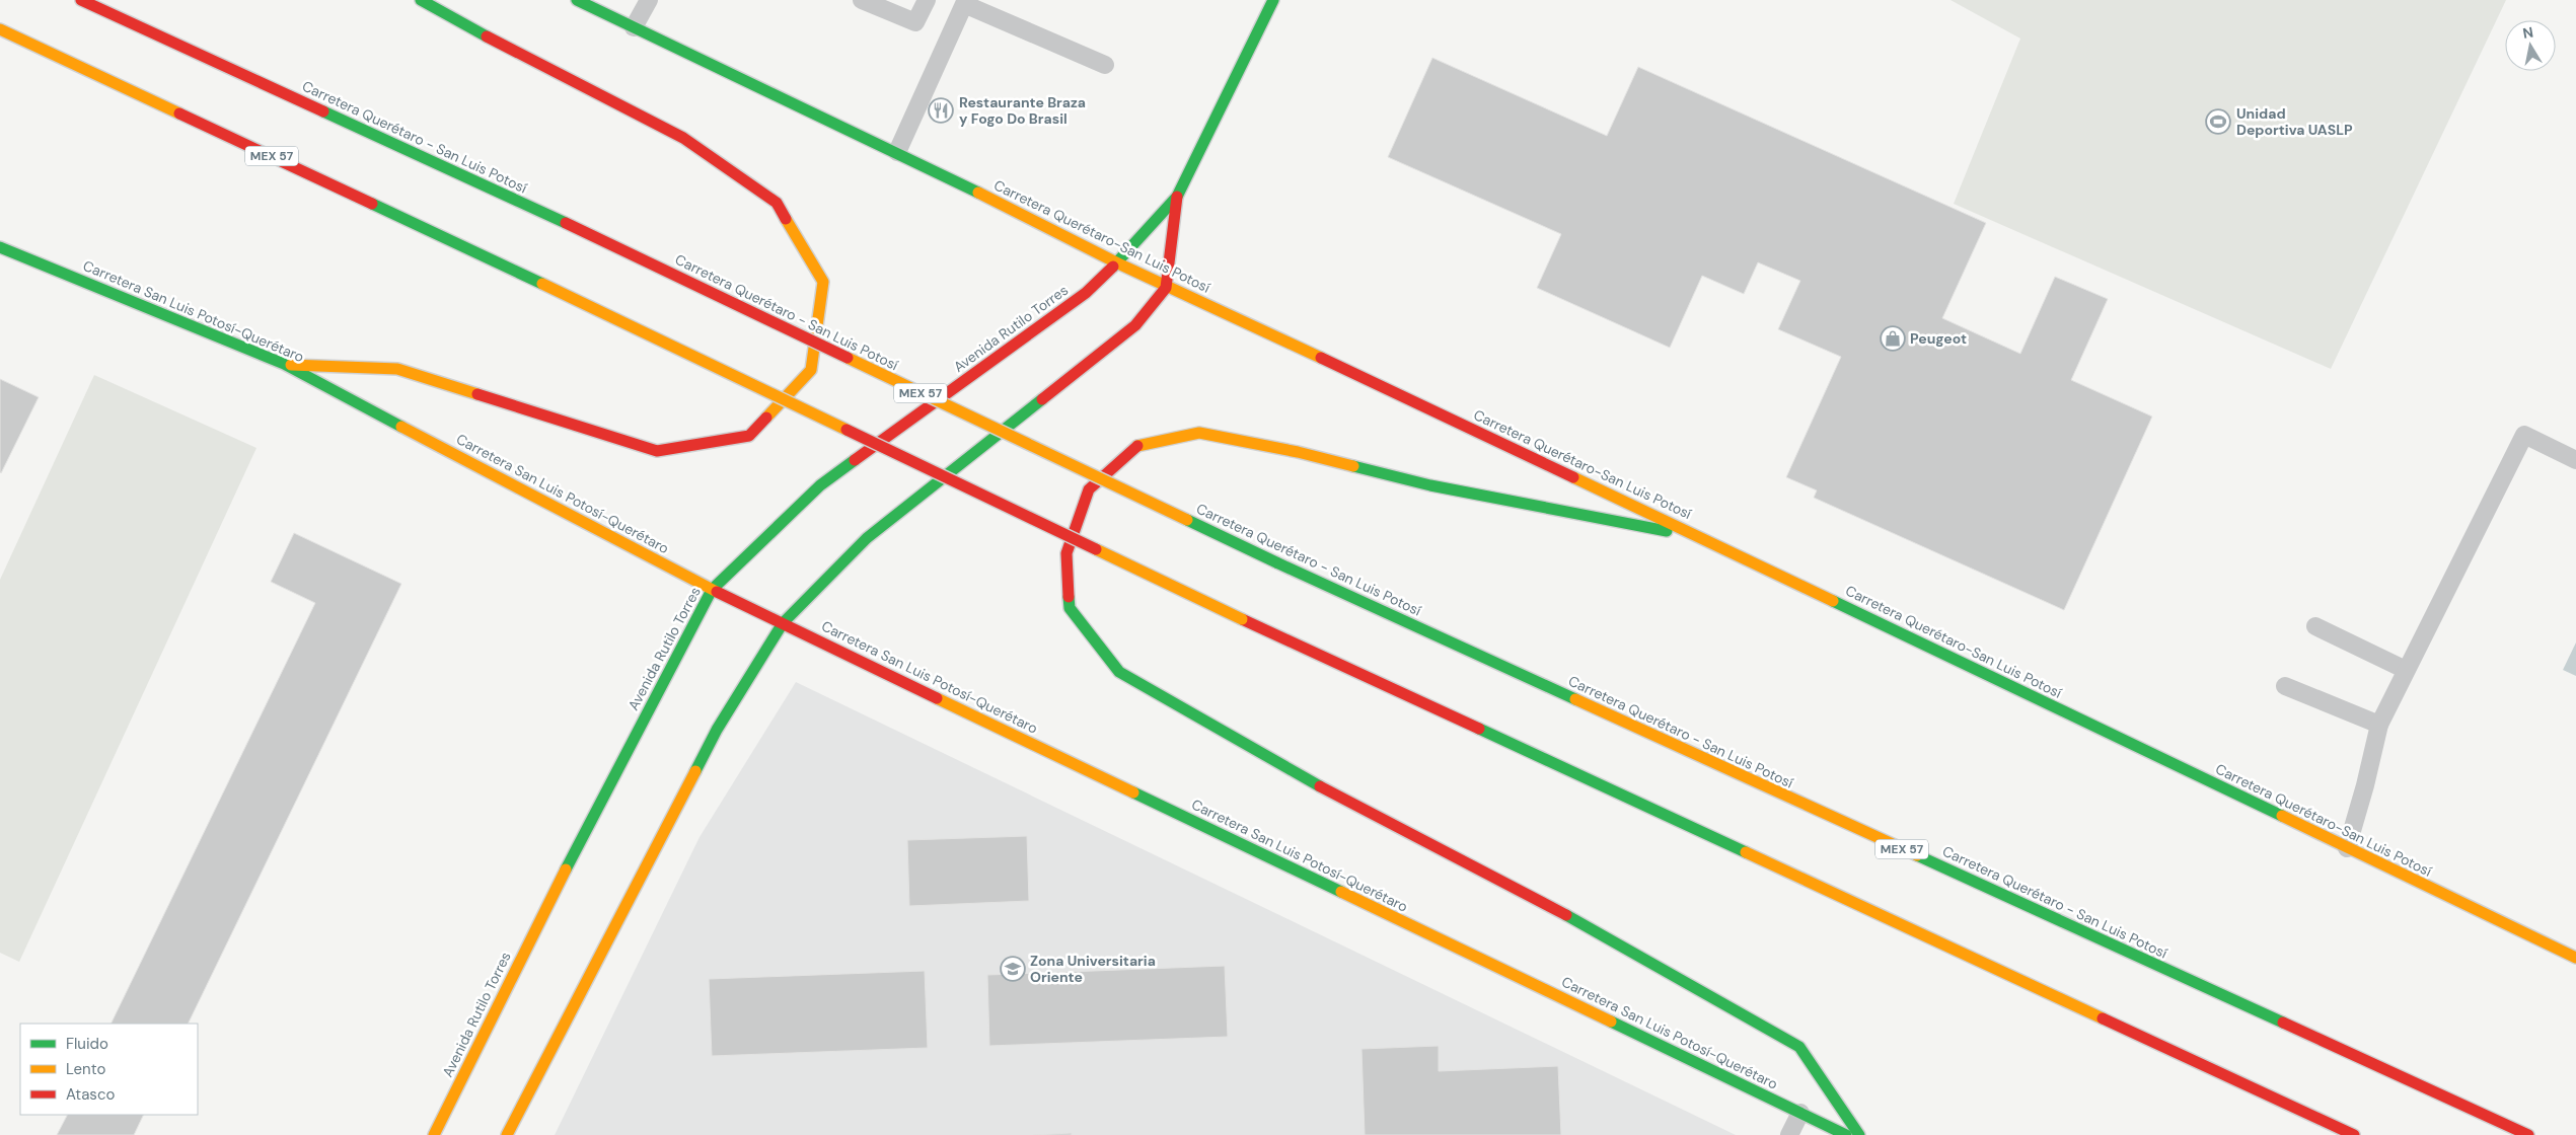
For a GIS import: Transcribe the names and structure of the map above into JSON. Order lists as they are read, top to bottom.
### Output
{
  "streets": {
    "main road": [
      "Carretera Querétaro - San Luis Potosí",
      "MEX 57",
      "Carretera Querétaro-San Luis Potosí",
      "Carretera San Luis Potosí-Querétaro",
      "Avenida Rutilo Torres"
    ]
  },
  "crossings": [
    ["Carretera Querétaro-San Luis Potosí", "Avenida Rutilo Torres"],
    ["Carretera San Luis Potosí-Querétaro", "Avenida Rutilo Torres"]
  ],
  "places": {
    "restaurant": ["Restaurante Braza y Fogo Do Brasil"],
    "sports": ["Unidad Deportiva UASLP"],
    "shop": ["Peugeot"],
    "school or university": ["Zona Universitaria Oriente"]
  },
  "legend": ["Fluido", "Lento", "Atasco"],
  "north": "top"
}
